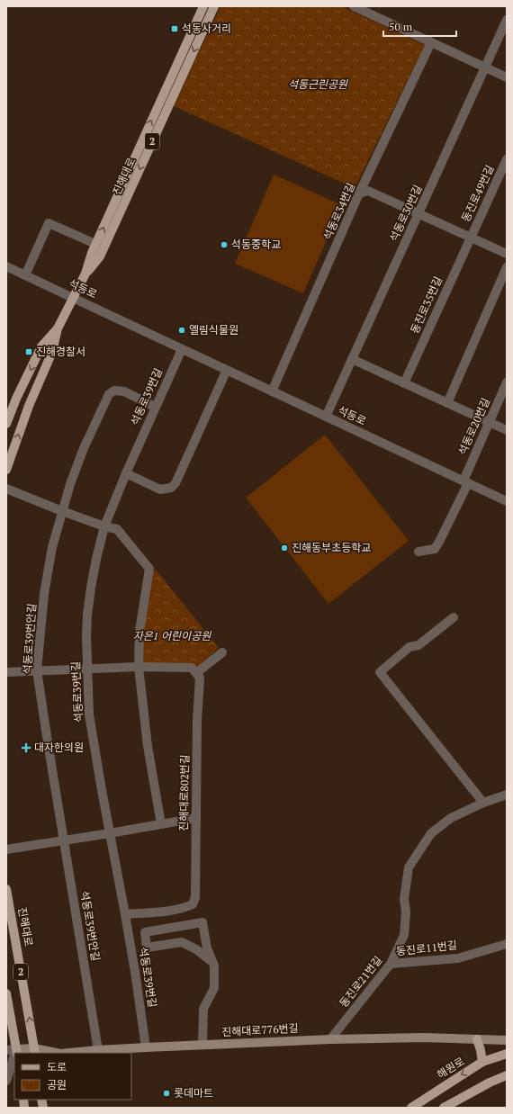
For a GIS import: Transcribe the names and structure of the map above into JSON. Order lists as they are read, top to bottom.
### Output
{
  "streets": {
    "main road": [
      "2",
      "진해대로",
      "진해대로776번길",
      "해원로"
    ],
    "street": [
      "동진로49번길",
      "석동로34번길",
      "석동로30번길",
      "석동로",
      "동진로35번길",
      "석동로39번길",
      "석동로20번길",
      "석동로39번안길",
      "진해대로802번길",
      "동진로11번길",
      "동진로21번길"
    ]
  },
  "crossings": [
    ["2", "진해대로"],
    ["2", "석동로"],
    ["2", "진해대로776번길"],
    ["진해대로", "진해대로776번길"],
    ["동진로49번길", "석동로34번길"],
    ["동진로49번길", "석동로30번길"],
    ["동진로49번길", "동진로35번길"],
    ["석동로34번길", "석동로"],
    ["석동로30번길", "석동로"],
    ["석동로", "석동로39번길"],
    ["석동로", "석동로20번길"],
    ["석동로39번길", "석동로39번안길"],
    ["석동로39번길", "진해대로802번길"],
    ["석동로39번길", "진해대로776번길"],
    ["석동로39번안길", "진해대로776번길"],
    ["동진로11번길", "동진로21번길"],
    ["동진로21번길", "진해대로776번길"]
  ],
  "parks": ["석동근린공원", "자은1 어린이공원"],
  "places": {
    "transit": ["석동사거리", "진해경찰서"],
    "other": [
      "석동중학교",
      "엘림식물원",
      "진해동부초등학교",
      "롯데마트"
    ],
    "health": ["대자한의원"]
  },
  "legend": ["도로", "공원"],
  "scale_bar": "50 m"
}
